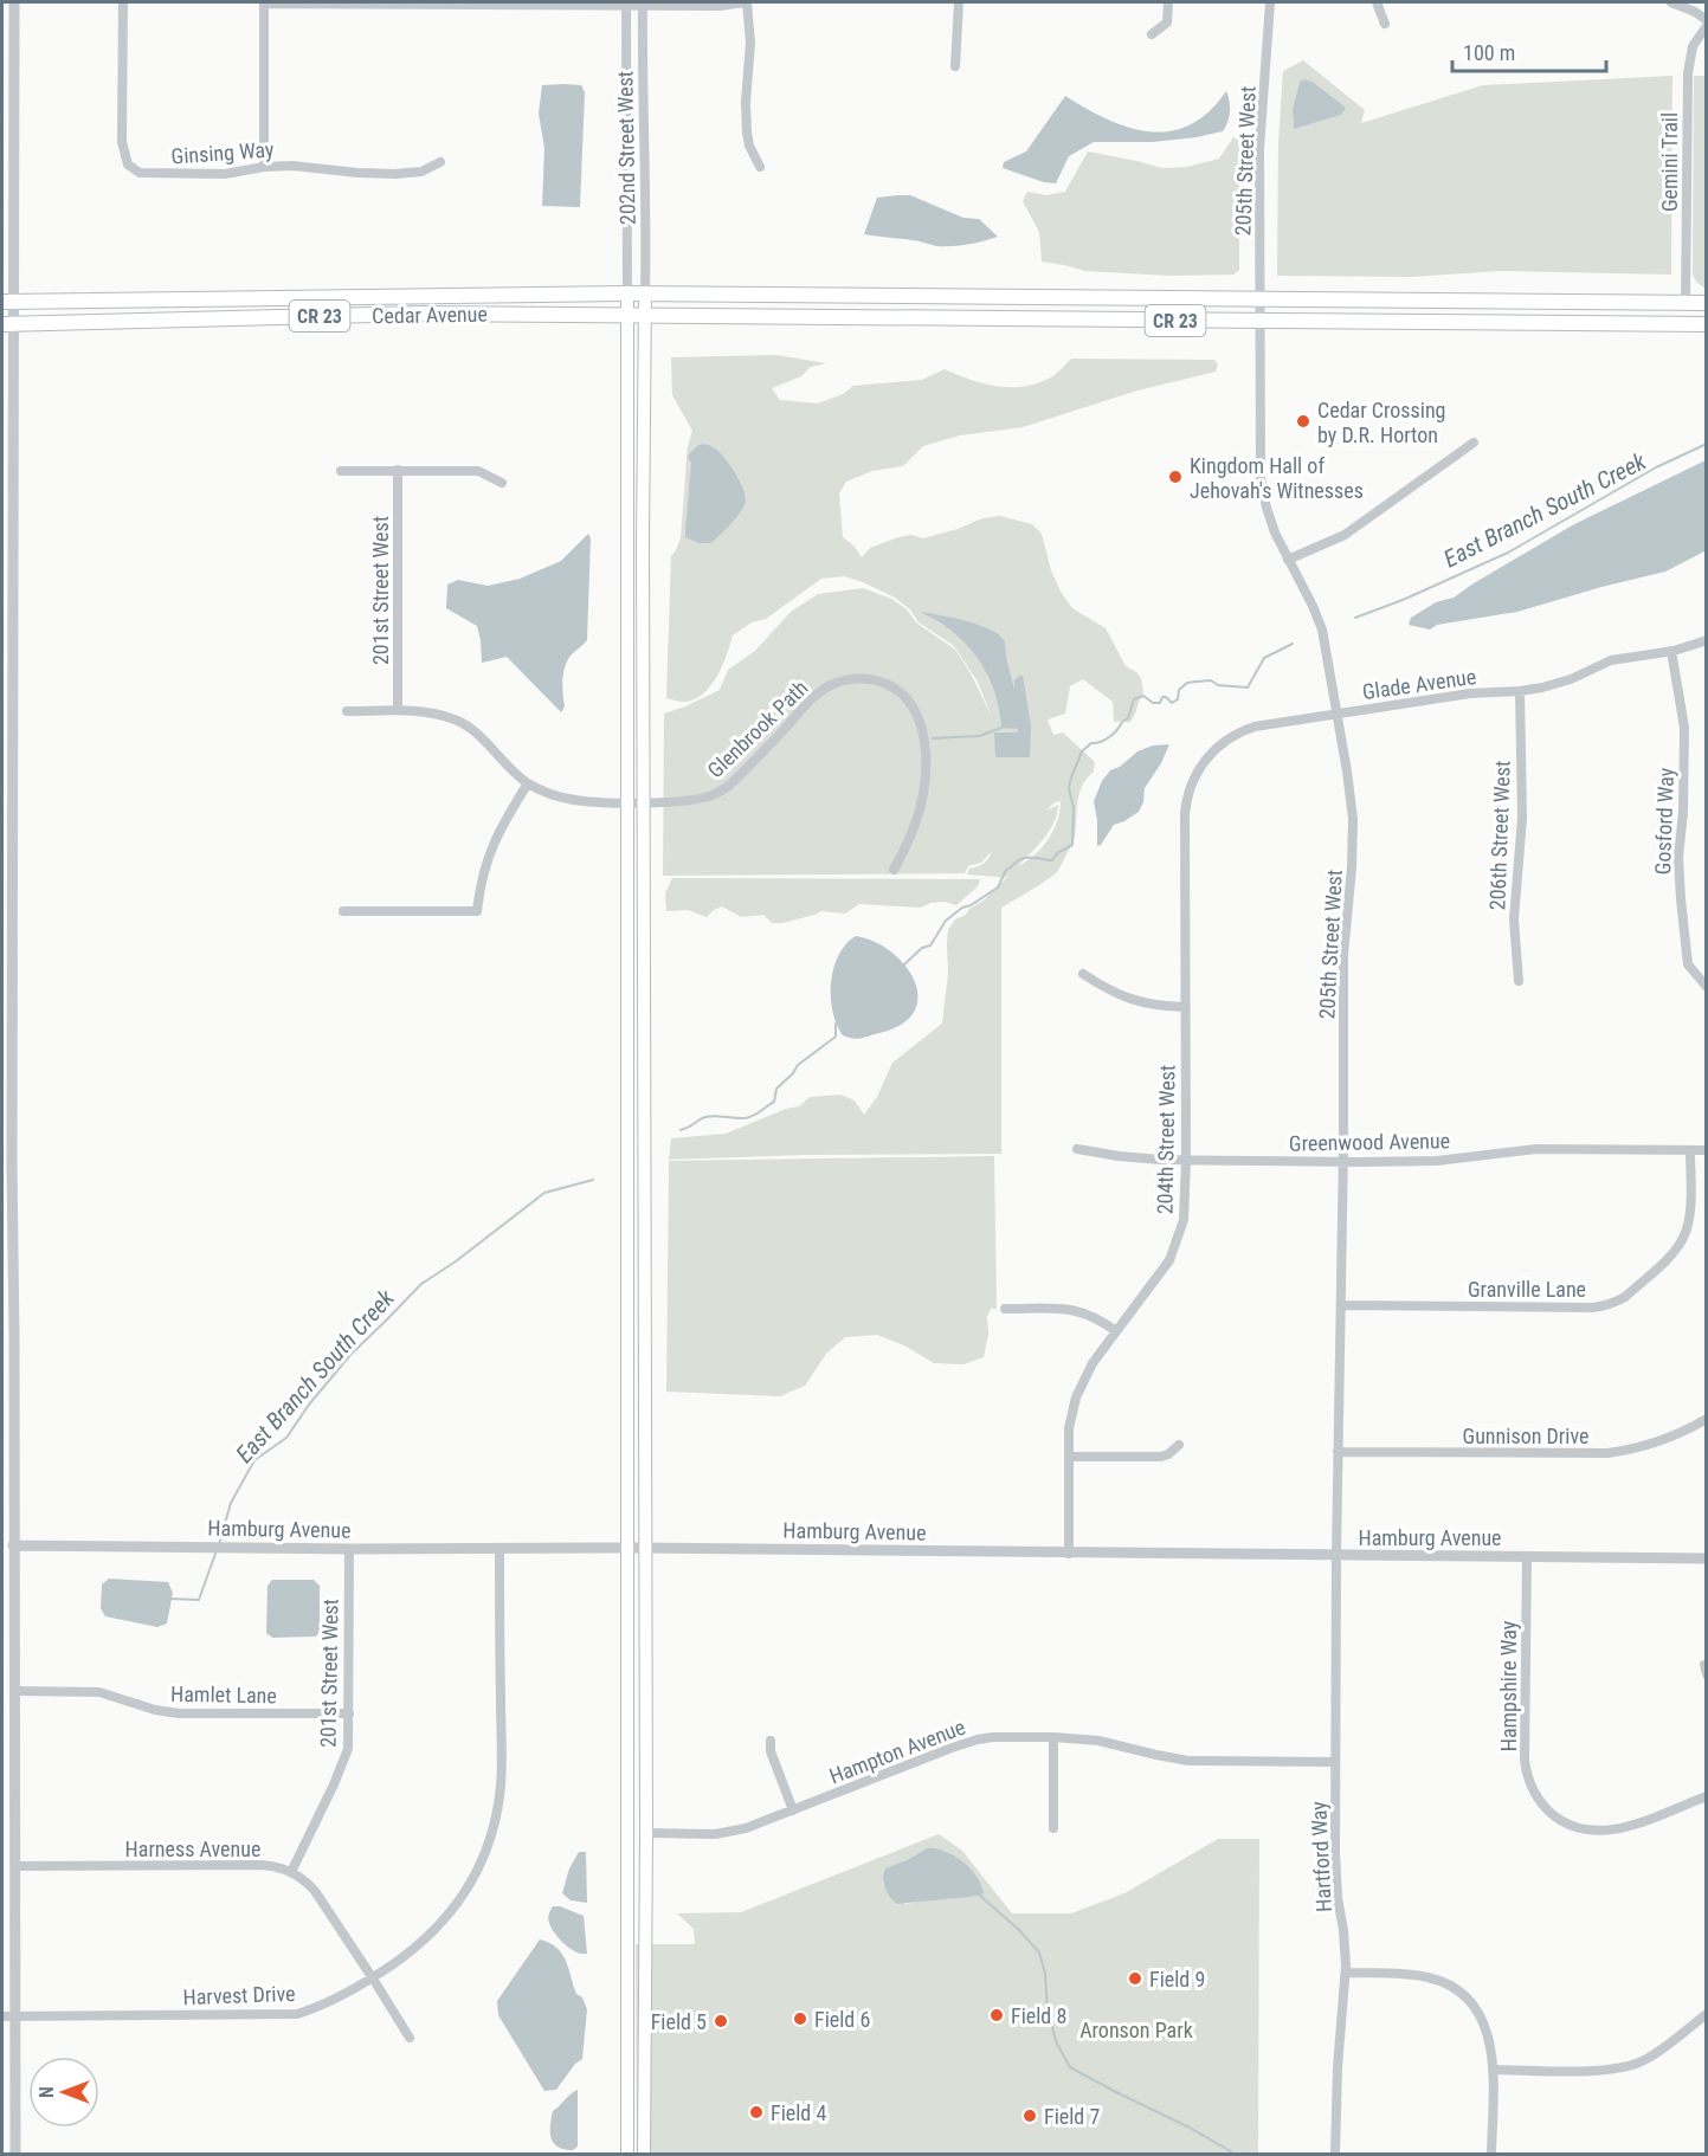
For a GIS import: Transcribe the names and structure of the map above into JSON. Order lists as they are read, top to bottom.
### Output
{
  "streets": {
    "main road": ["Cedar Avenue", "CR 23"],
    "street": [
      "202nd Street West",
      "Ginsing Way",
      "205th Street West",
      "Gemini Trail",
      "201st Street West",
      "Glade Avenue",
      "Glenbrook Path",
      "Gosford Way",
      "206th Street West",
      "204th Street West",
      "Greenwood Avenue",
      "Granville Lane",
      "Gunnison Drive",
      "Hamburg Avenue",
      "Hampshire Way",
      "Hamlet Lane",
      "Hampton Avenue",
      "Harness Avenue",
      "Hartford Way",
      "Harvest Drive"
    ]
  },
  "crossings": [
    ["202nd Street West", "Cedar Avenue"],
    ["202nd Street West", "CR 23"],
    ["205th Street West", "CR 23"],
    ["205th Street West", "Glade Avenue"],
    ["205th Street West", "Greenwood Avenue"],
    ["205th Street West", "Granville Lane"],
    ["205th Street West", "Gunnison Drive"],
    ["205th Street West", "Hamburg Avenue"],
    ["205th Street West", "Hartford Way"],
    ["Gemini Trail", "CR 23"],
    ["Cedar Avenue", "CR 23"],
    ["201st Street West", "Glenbrook Path"],
    ["201st Street West", "Hamburg Avenue"],
    ["201st Street West", "Hamlet Lane"],
    ["201st Street West", "Harness Avenue"],
    ["Glade Avenue", "Gosford Way"],
    ["Glade Avenue", "206th Street West"],
    ["Glade Avenue", "204th Street West"],
    ["204th Street West", "Greenwood Avenue"],
    ["204th Street West", "Hamburg Avenue"],
    ["Greenwood Avenue", "Granville Lane"],
    ["Hamburg Avenue", "Hampshire Way"],
    ["Hamburg Avenue", "Hartford Way"],
    ["Hamburg Avenue", "Harvest Drive"],
    ["Hampton Avenue", "Hartford Way"],
    ["Harness Avenue", "Harvest Drive"]
  ],
  "water": ["East Branch South Creek"],
  "parks": ["Aronson Park"],
  "places": [
    "Cedar Crossing by D.R. Horton",
    "Kingdom Hall of Jehovah's Witnesses",
    "Field 9",
    "Field 8",
    "Field 6",
    "Field 5",
    "Field 4",
    "Field 7"
  ],
  "scale_bar": "100 m",
  "north": "left"
}
